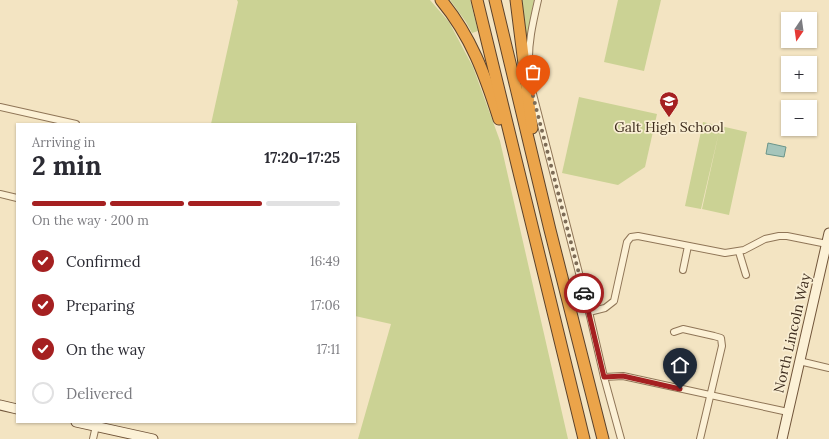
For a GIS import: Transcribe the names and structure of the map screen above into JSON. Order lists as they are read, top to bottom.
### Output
{
  "streets": {
    "main road": ["North Lincoln Way"]
  },
  "places": {
    "school or university": ["Galt High School"]
  },
  "north": "bottom",
  "page": {
    "map_buttons": ["+", "−"],
    "heading": ["2 min", "Arriving in", "17:20–17:25"],
    "bar": "On the way · 200 m",
    "list": [
      ["Confirmed", "16:49"],
      ["Preparing", "17:06"],
      ["On the way", "17:11"],
      "Delivered"
    ]
  }
}
